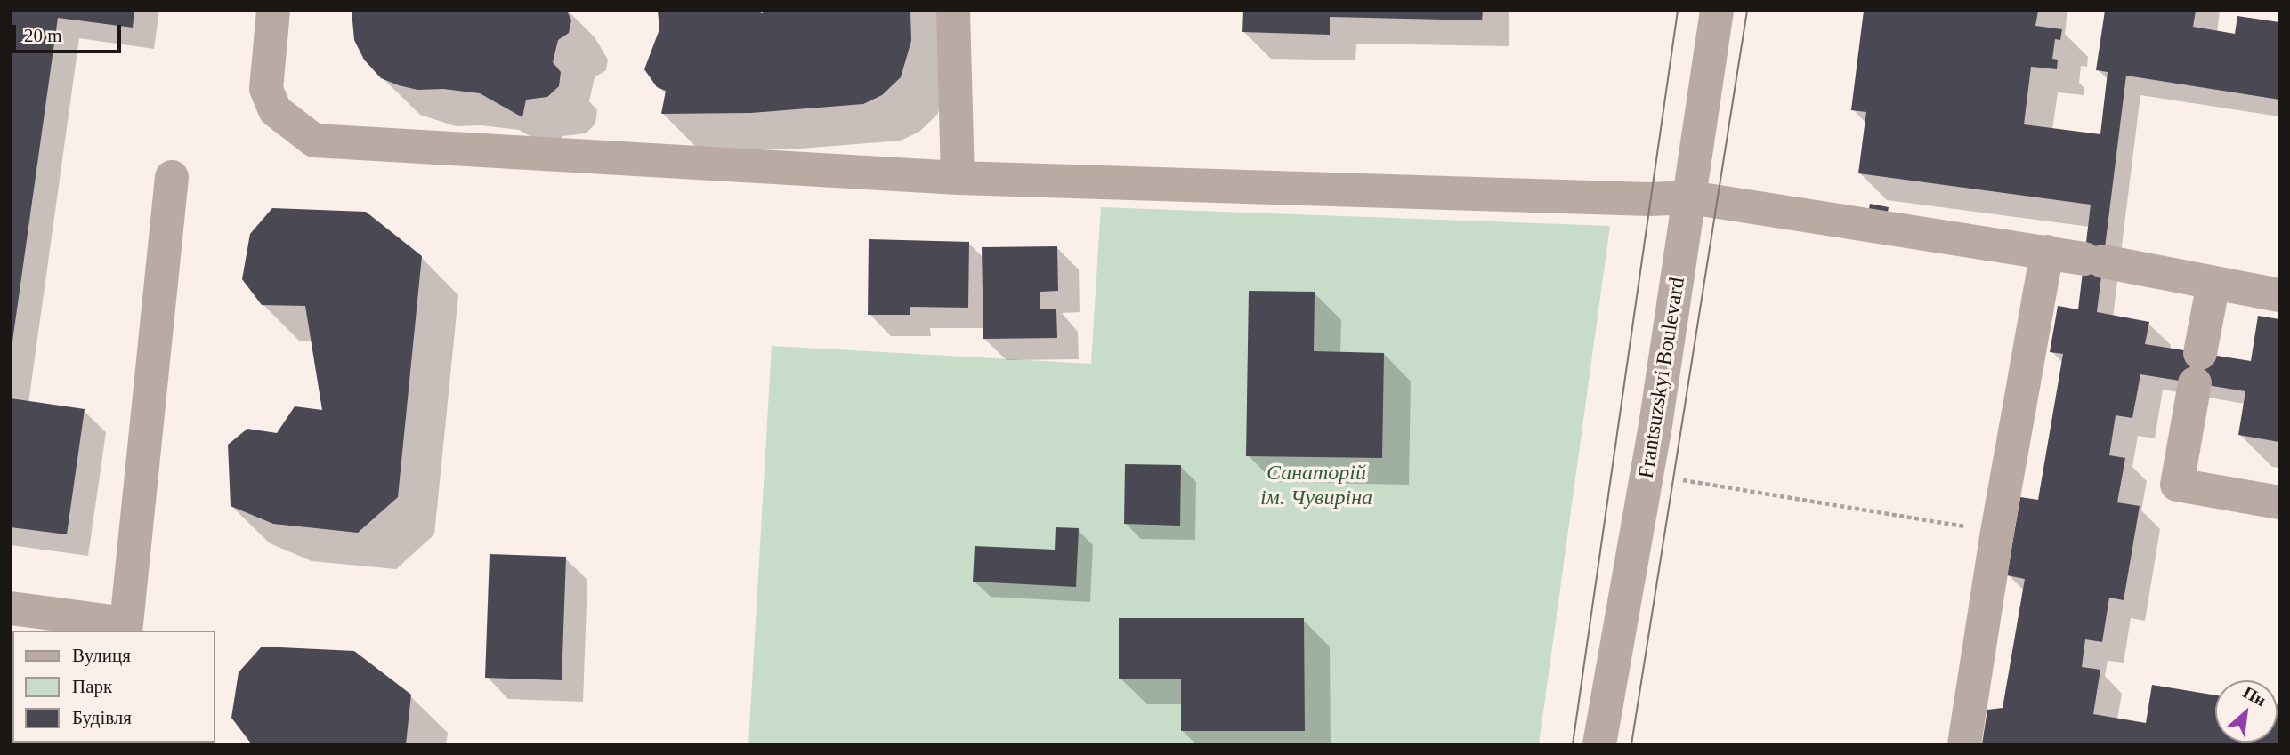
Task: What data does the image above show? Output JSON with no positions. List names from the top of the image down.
{
  "streets": {
    "street": ["Frantsuzskyi Boulevard"]
  },
  "parks": ["Санаторій ім. Чувиріна"],
  "legend": ["Вулиця", "Парк", "Будівля"],
  "scale_bar": "20 m",
  "north": "top right"
}
